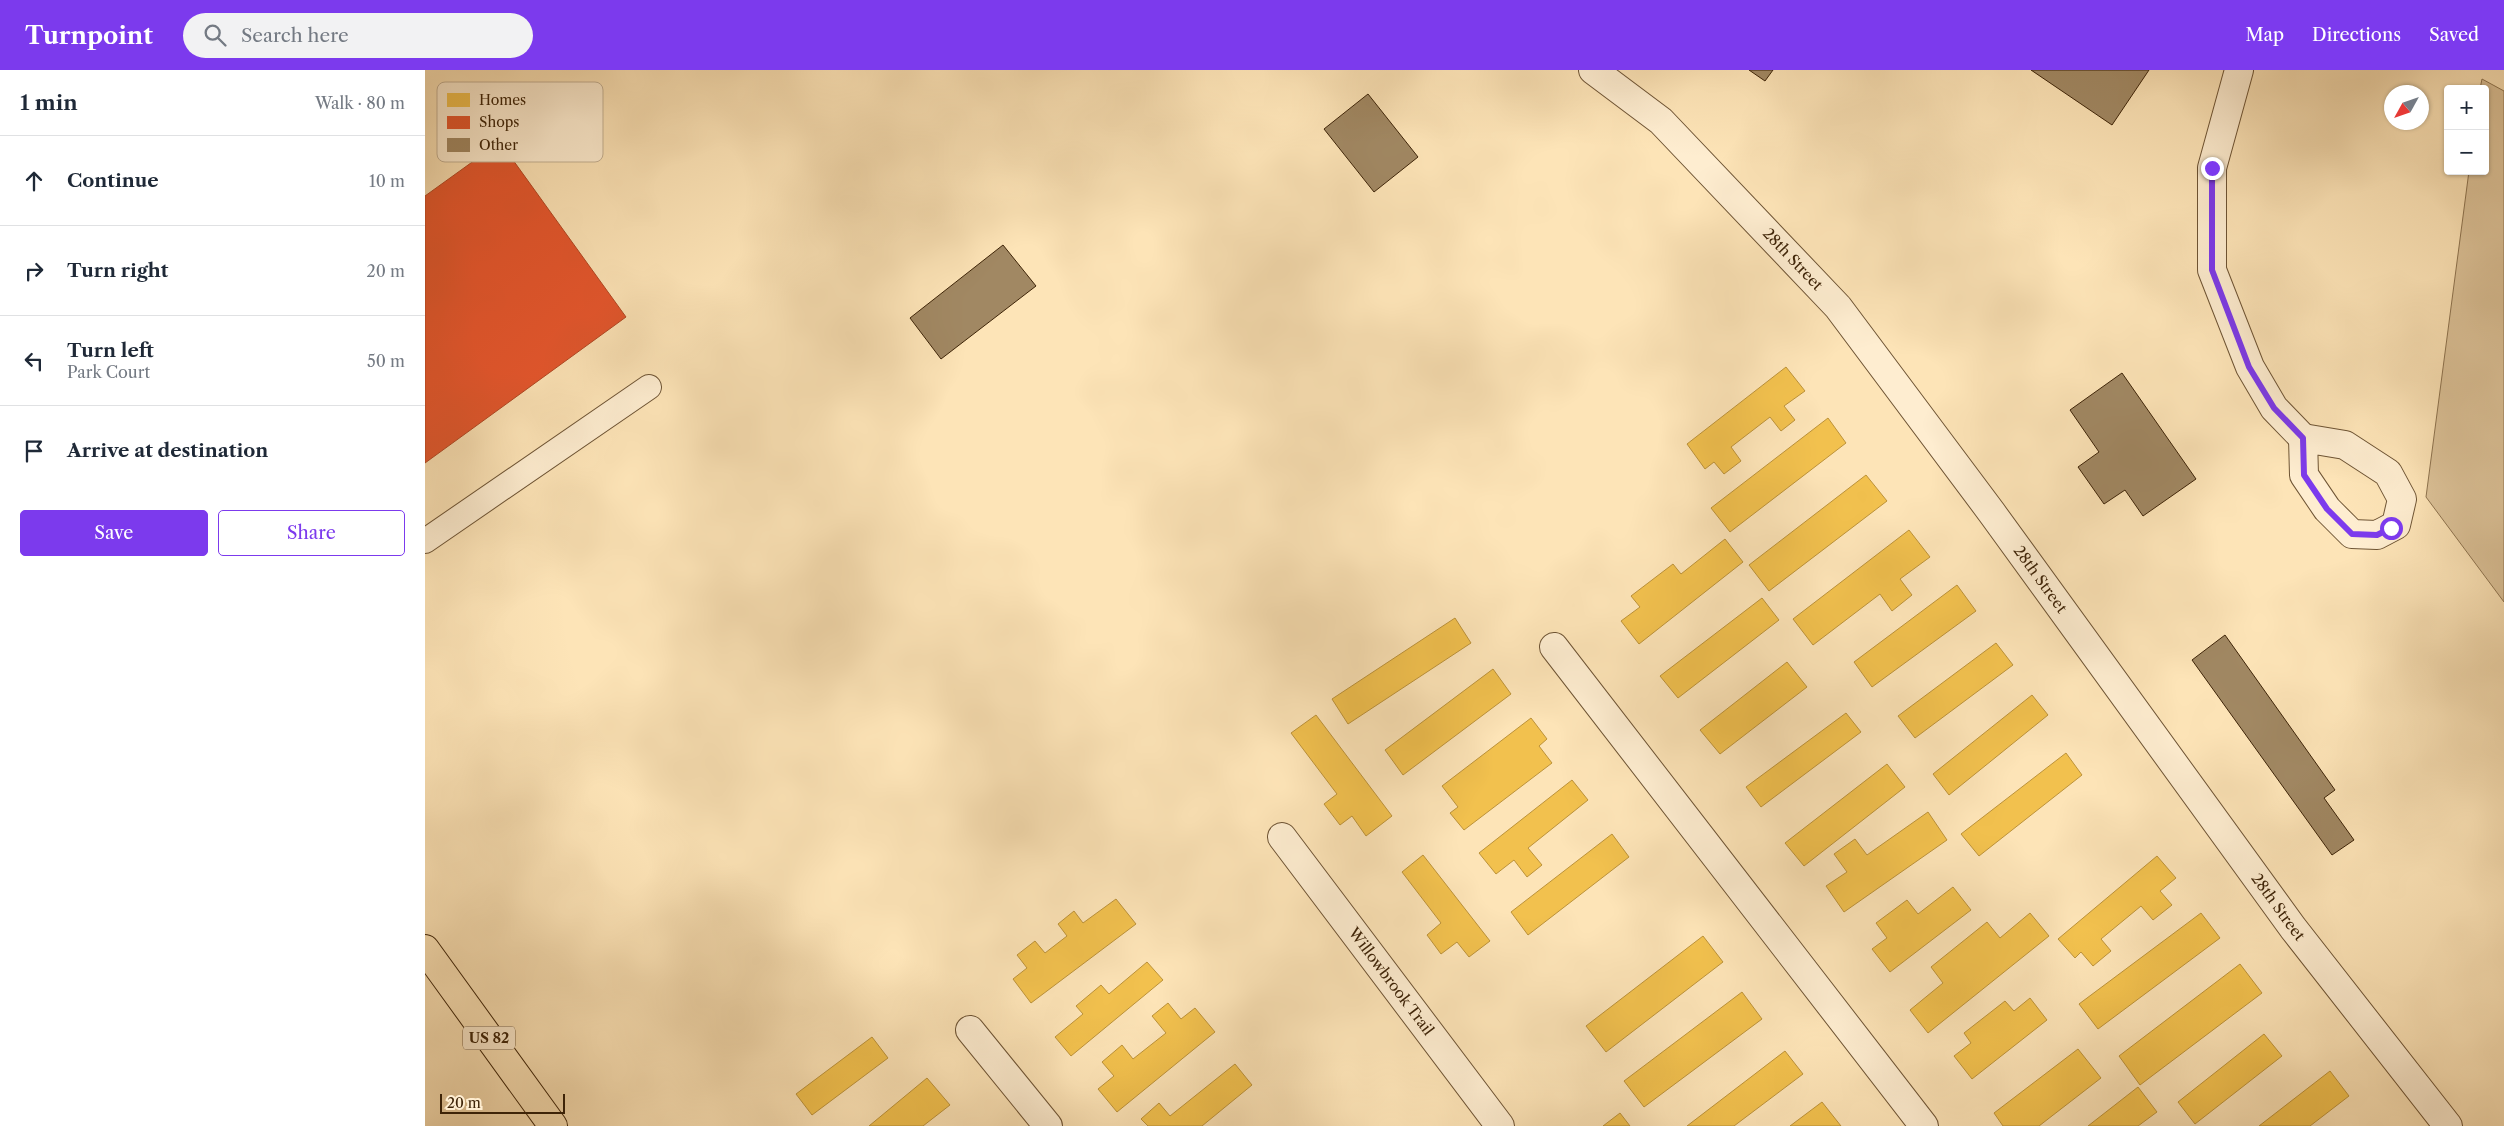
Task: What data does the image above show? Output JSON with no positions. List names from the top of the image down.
{
  "streets": {
    "highway": ["US 82"],
    "street": ["28th Street", "Willowbrook Trail"]
  },
  "legend": ["Homes", "Shops", "Other"],
  "scale_bar": "20 m",
  "north": "bottom left",
  "page": {
    "header": "Turnpoint",
    "search": "Search here",
    "nav": ["Map", "Directions", "Saved"],
    "heading": ["1 min", "Walk · 80 m"],
    "map_buttons": ["+", "−"],
    "list": [
      ["Continue", "10 m"],
      ["Turn right", "20 m"],
      ["Turn left", "Park Court", "50 m"],
      "Arrive at destination"
    ],
    "buttons": ["Save", "Share"],
    "scale": "20 m"
  }
}
